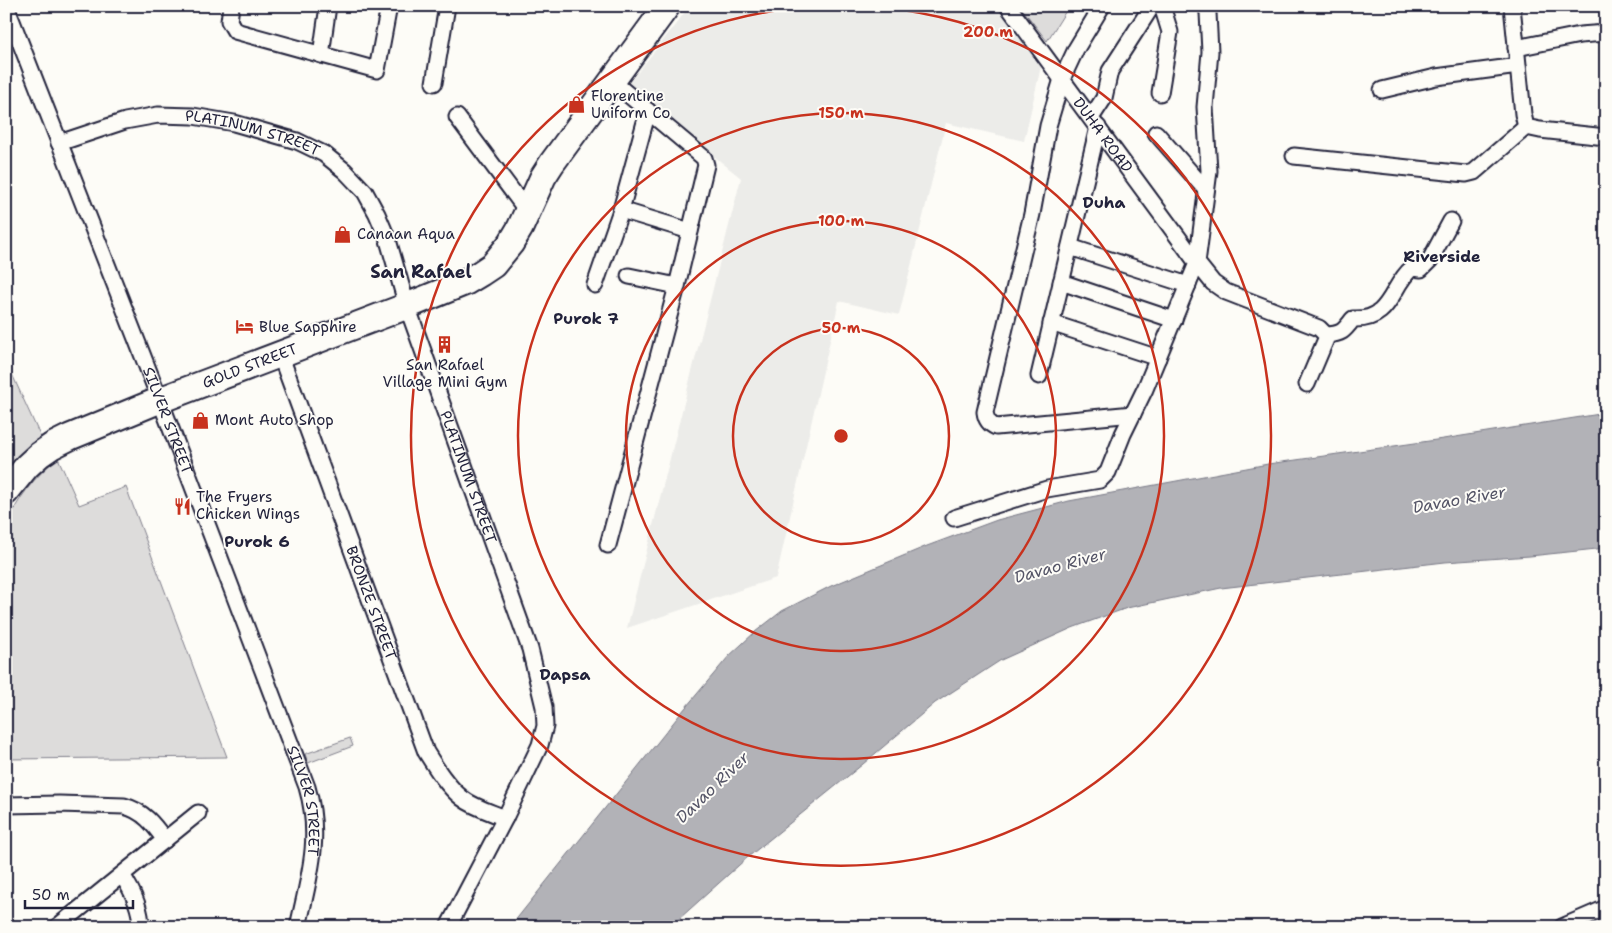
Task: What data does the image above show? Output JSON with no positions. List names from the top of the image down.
{
  "streets": {
    "main road": ["GOLD STREET"],
    "street": [
      "DUHA ROAD",
      "PLATINUM STREET",
      "SILVER STREET",
      "BRONZE STREET"
    ]
  },
  "crossings": [
    ["PLATINUM STREET", "GOLD STREET"],
    ["PLATINUM STREET", "SILVER STREET"],
    ["PLATINUM STREET", "BRONZE STREET"],
    ["GOLD STREET", "SILVER STREET"],
    ["GOLD STREET", "BRONZE STREET"]
  ],
  "districts": [
    "Duha",
    "Riverside",
    "San Rafael",
    "Purok 7",
    "Purok 6",
    "Dapsa"
  ],
  "water": ["Davao River"],
  "places": {
    "shop": ["Florentine Uniform Co", "Canaan Aqua", "Mont Auto Shop"],
    "hotel": ["Blue Sapphire"],
    "building": ["San Rafael Village Mini Gym"],
    "restaurant": ["The Fryers Chicken Wings"]
  },
  "scale_bar": "50 m",
  "rings": [
    "200 m",
    "150 m",
    "100 m",
    "50 m"
  ]
}
